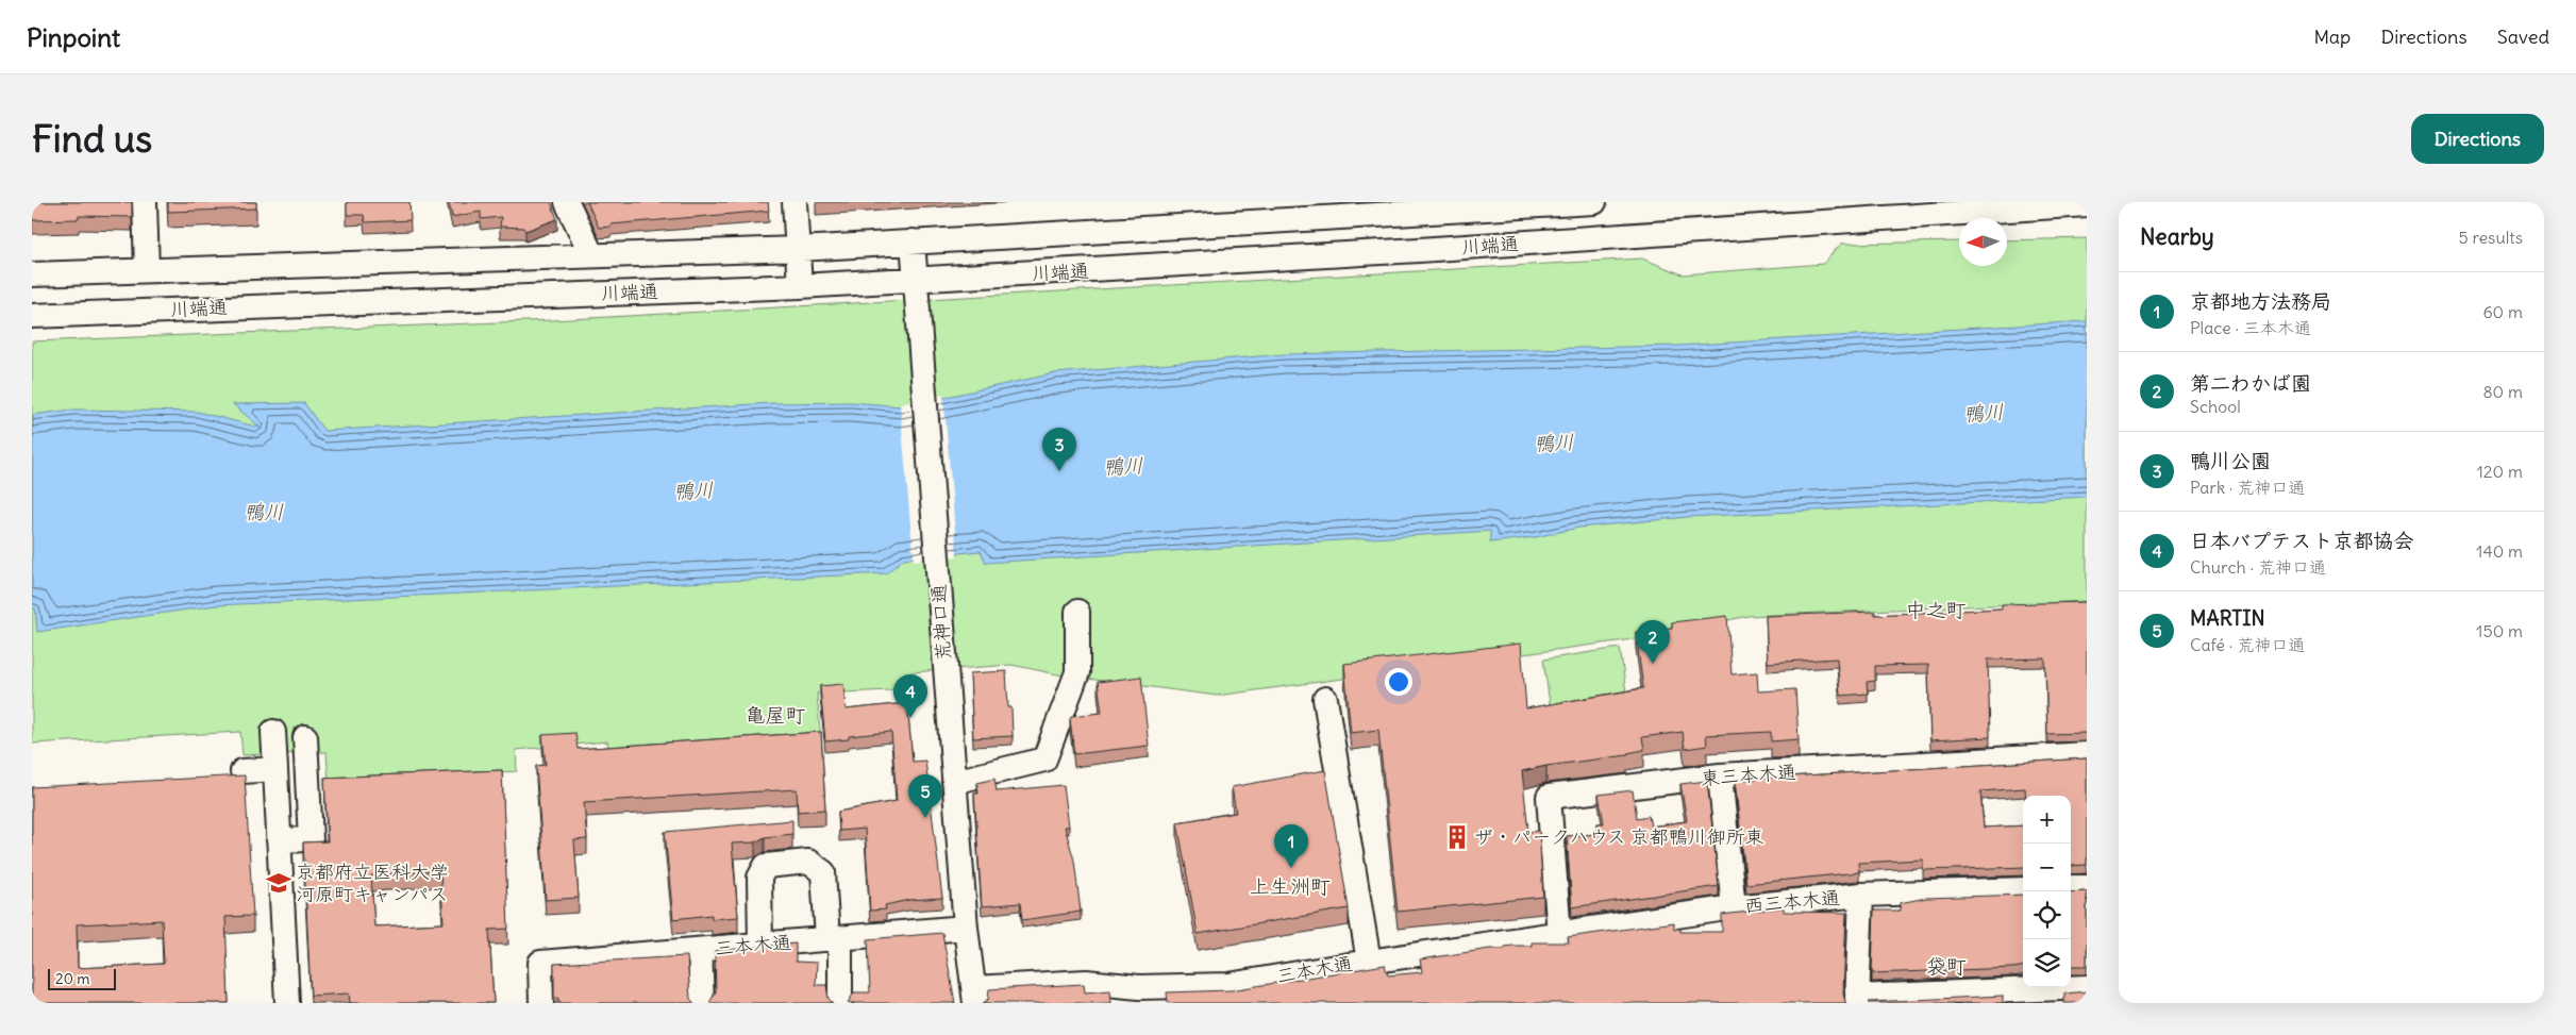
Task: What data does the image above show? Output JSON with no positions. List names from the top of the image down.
{
  "streets": {
    "street": [
      "川端通",
      "荒神口通",
      "東三本木通",
      "西三本木通",
      "三本木通"
    ]
  },
  "crossings": [
    ["川端通", "荒神口通"],
    ["荒神口通", "三本木通"],
    ["東三本木通", "西三本木通"],
    ["東三本木通", "三本木通"],
    ["西三本木通", "三本木通"]
  ],
  "districts": [
    "中之町",
    "亀屋町",
    "上生洲町",
    "袋町"
  ],
  "water": ["鴨川"],
  "places": {
    "building": ["ザ・パークハウス 京都鴨川御所東"],
    "school or university": ["京都府立医科大学 河原町キャンパス"]
  },
  "scale_bar": "20 m",
  "north": "left",
  "page": {
    "header": "Pinpoint",
    "nav": ["Map", "Directions", "Saved"],
    "buttons": "Directions",
    "title": "Find us",
    "heading": ["Nearby", "5 results"],
    "list": [
      {
        "mark": "1",
        "name": "京都地方法務局",
        "note": "Place · 三本木通",
        "value": "60 m"
      },
      {
        "mark": "2",
        "name": "第二わかば園",
        "note": "School",
        "value": "80 m"
      },
      {
        "mark": "3",
        "name": "鴨川公園",
        "note": "Park · 荒神口通",
        "value": "120 m"
      },
      {
        "mark": "4",
        "name": "日本バプテスト京都協会",
        "note": "Church · 荒神口通",
        "value": "140 m"
      },
      {
        "mark": "5",
        "name": "MARTIN",
        "note": "Café · 荒神口通",
        "value": "150 m"
      }
    ],
    "pins": [
      "3",
      "2",
      "4",
      "5",
      "1"
    ],
    "map_buttons": ["+", "−"],
    "scale": "20 m"
  }
}
